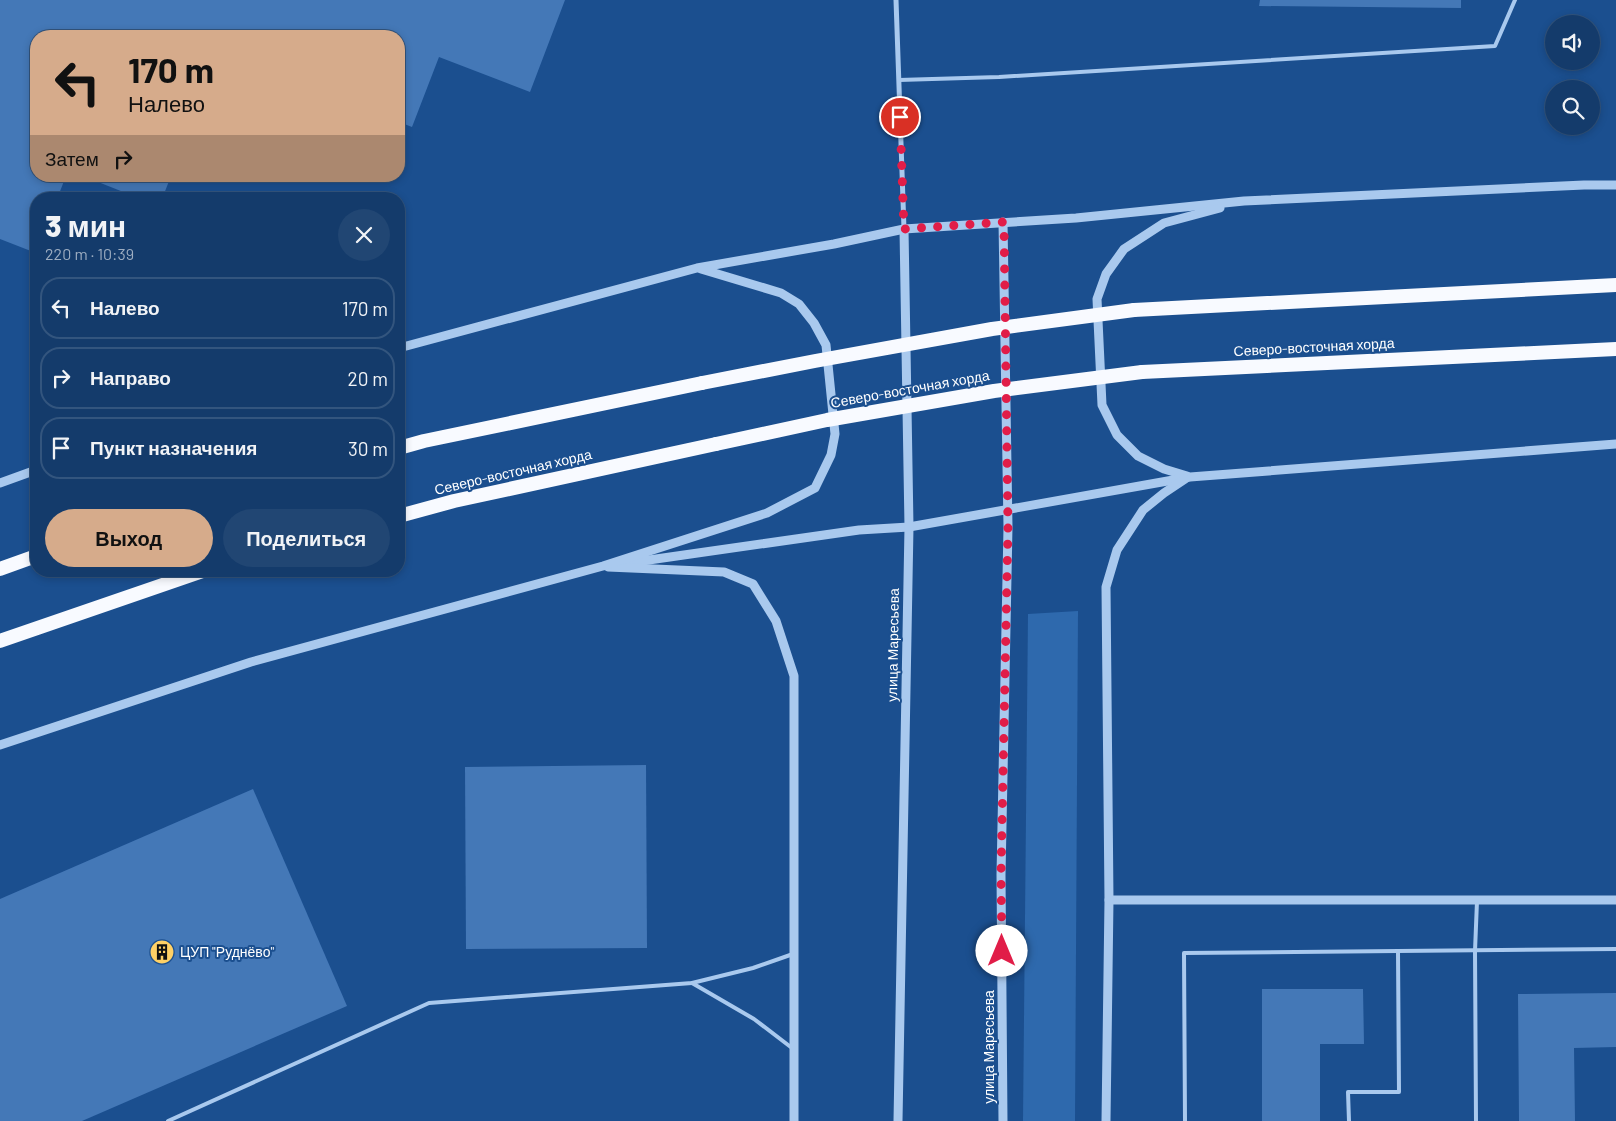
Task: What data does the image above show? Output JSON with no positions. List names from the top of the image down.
{
  "streets": {
    "highway": ["Северо-восточная хорда"],
    "street": ["улица Маресьева"]
  },
  "places": {
    "building": ["ЦУП \"Руднёво\""]
  },
  "page": {
    "turn": ["170 m", "Налево"],
    "then": "Затем",
    "heading": ["3 мин", "220 m · 10:39"],
    "list": [
      {
        "name": "Налево",
        "value": "170 m"
      },
      {
        "name": "Направо",
        "value": "20 m"
      },
      {
        "name": "Пункт назначения",
        "value": "30 m"
      }
    ],
    "buttons": ["Выход", "Поделиться"]
  }
}
